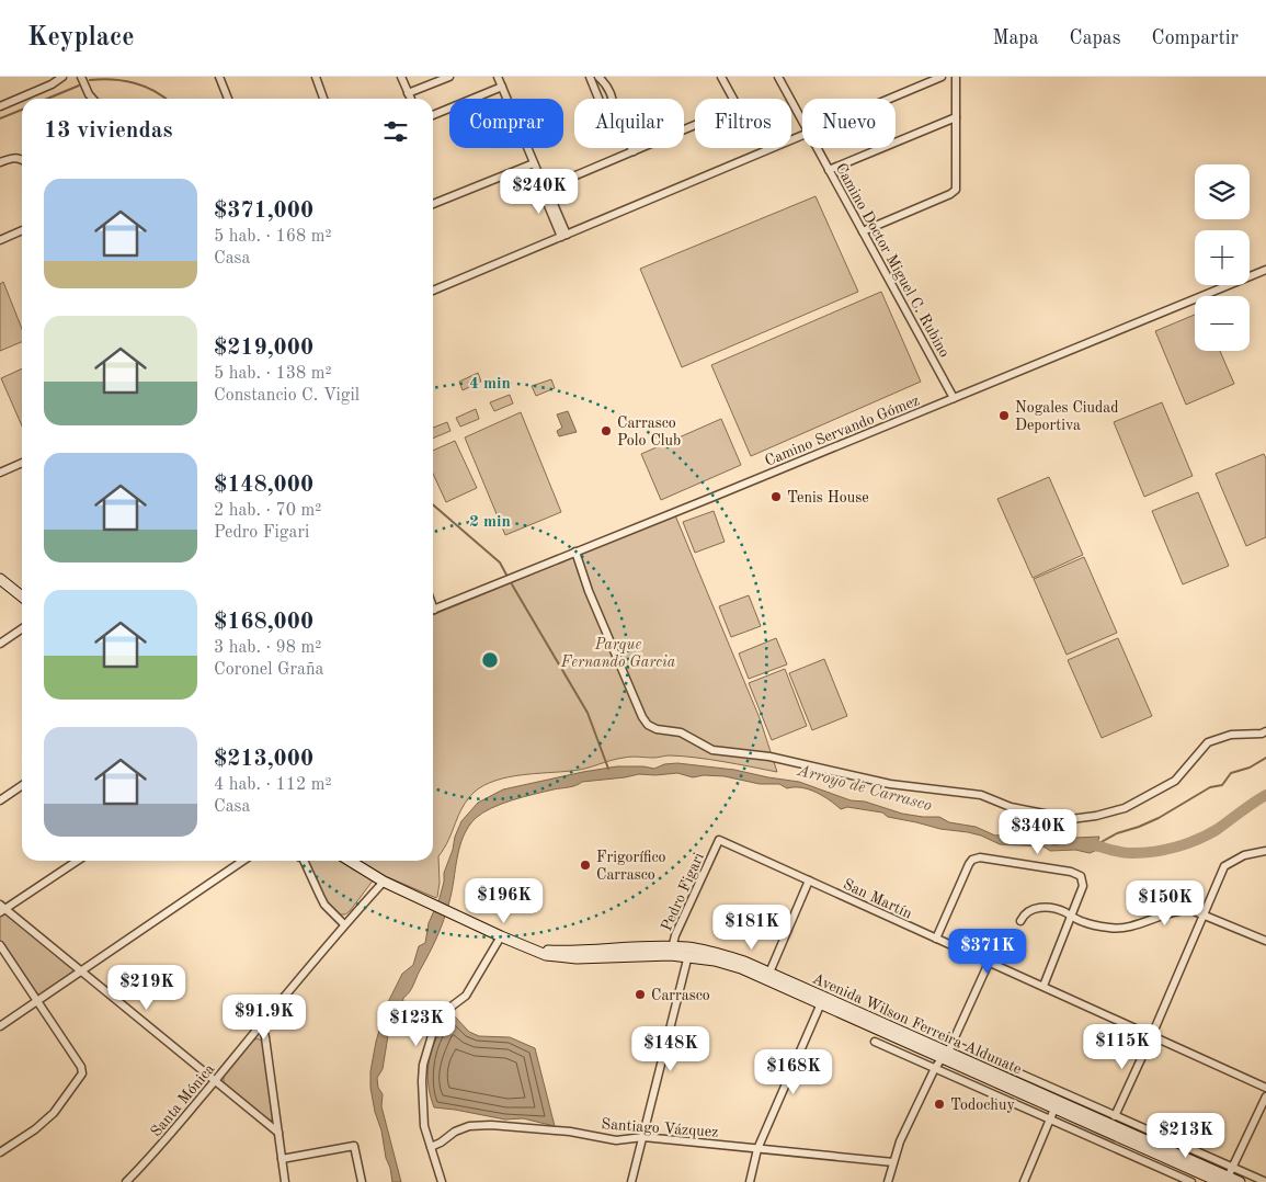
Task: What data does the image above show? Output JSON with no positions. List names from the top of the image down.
{
  "streets": {
    "main road": ["Avenida Wilson Ferreira Aldunate"],
    "street": [
      "Camino Doctor Miguel C. Rubino",
      "Camino Servando Gómez",
      "Pedro Figari",
      "San Martín",
      "Santa Mónica",
      "Santiago Vázquez"
    ]
  },
  "crossings": [
    ["Camino Doctor Miguel C. Rubino", "Camino Servando Gómez"],
    ["Pedro Figari", "San Martín"],
    ["Pedro Figari", "Avenida Wilson Ferreira Aldunate"],
    ["Avenida Wilson Ferreira Aldunate", "Santa Mónica"]
  ],
  "water": ["Arroyo de Carrasco"],
  "parks": ["Parque Fernando Garcia"],
  "places": [
    "Nogales Ciudad Deportiva",
    "Carrasco Polo Club",
    "Tenis House",
    "Frigorífico Carrasco",
    "Carrasco",
    "Todochuy"
  ],
  "page": {
    "header": "Keyplace",
    "nav": ["Mapa", "Capas", "Compartir"],
    "chip": [
      "Comprar",
      "Alquilar",
      "Filtros",
      "Nuevo"
    ],
    "heading": "13 viviendas",
    "map_buttons": ["+", "−"],
    "list": [
      {
        "name": "$371,000",
        "note": "5 hab. · 168 m² · Casa"
      },
      {
        "name": "$219,000",
        "note": "5 hab. · 138 m² · Constancio C. Vigil"
      },
      {
        "name": "$148,000",
        "note": "2 hab. · 70 m² · Pedro Figari"
      },
      {
        "name": "$168,000",
        "note": "3 hab. · 98 m² · Coronel Graña"
      },
      {
        "name": "$213,000",
        "note": "4 hab. · 112 m² · Casa"
      }
    ],
    "price": [
      "$240K",
      "$340K",
      "$196K",
      "$150K",
      "$181K",
      "$371K",
      "$219K",
      "$91.9K",
      "$123K",
      "$115K",
      "$148K",
      "$168K",
      "$213K"
    ]
  },
  "rings": ["4 min", "2 min"]
}
